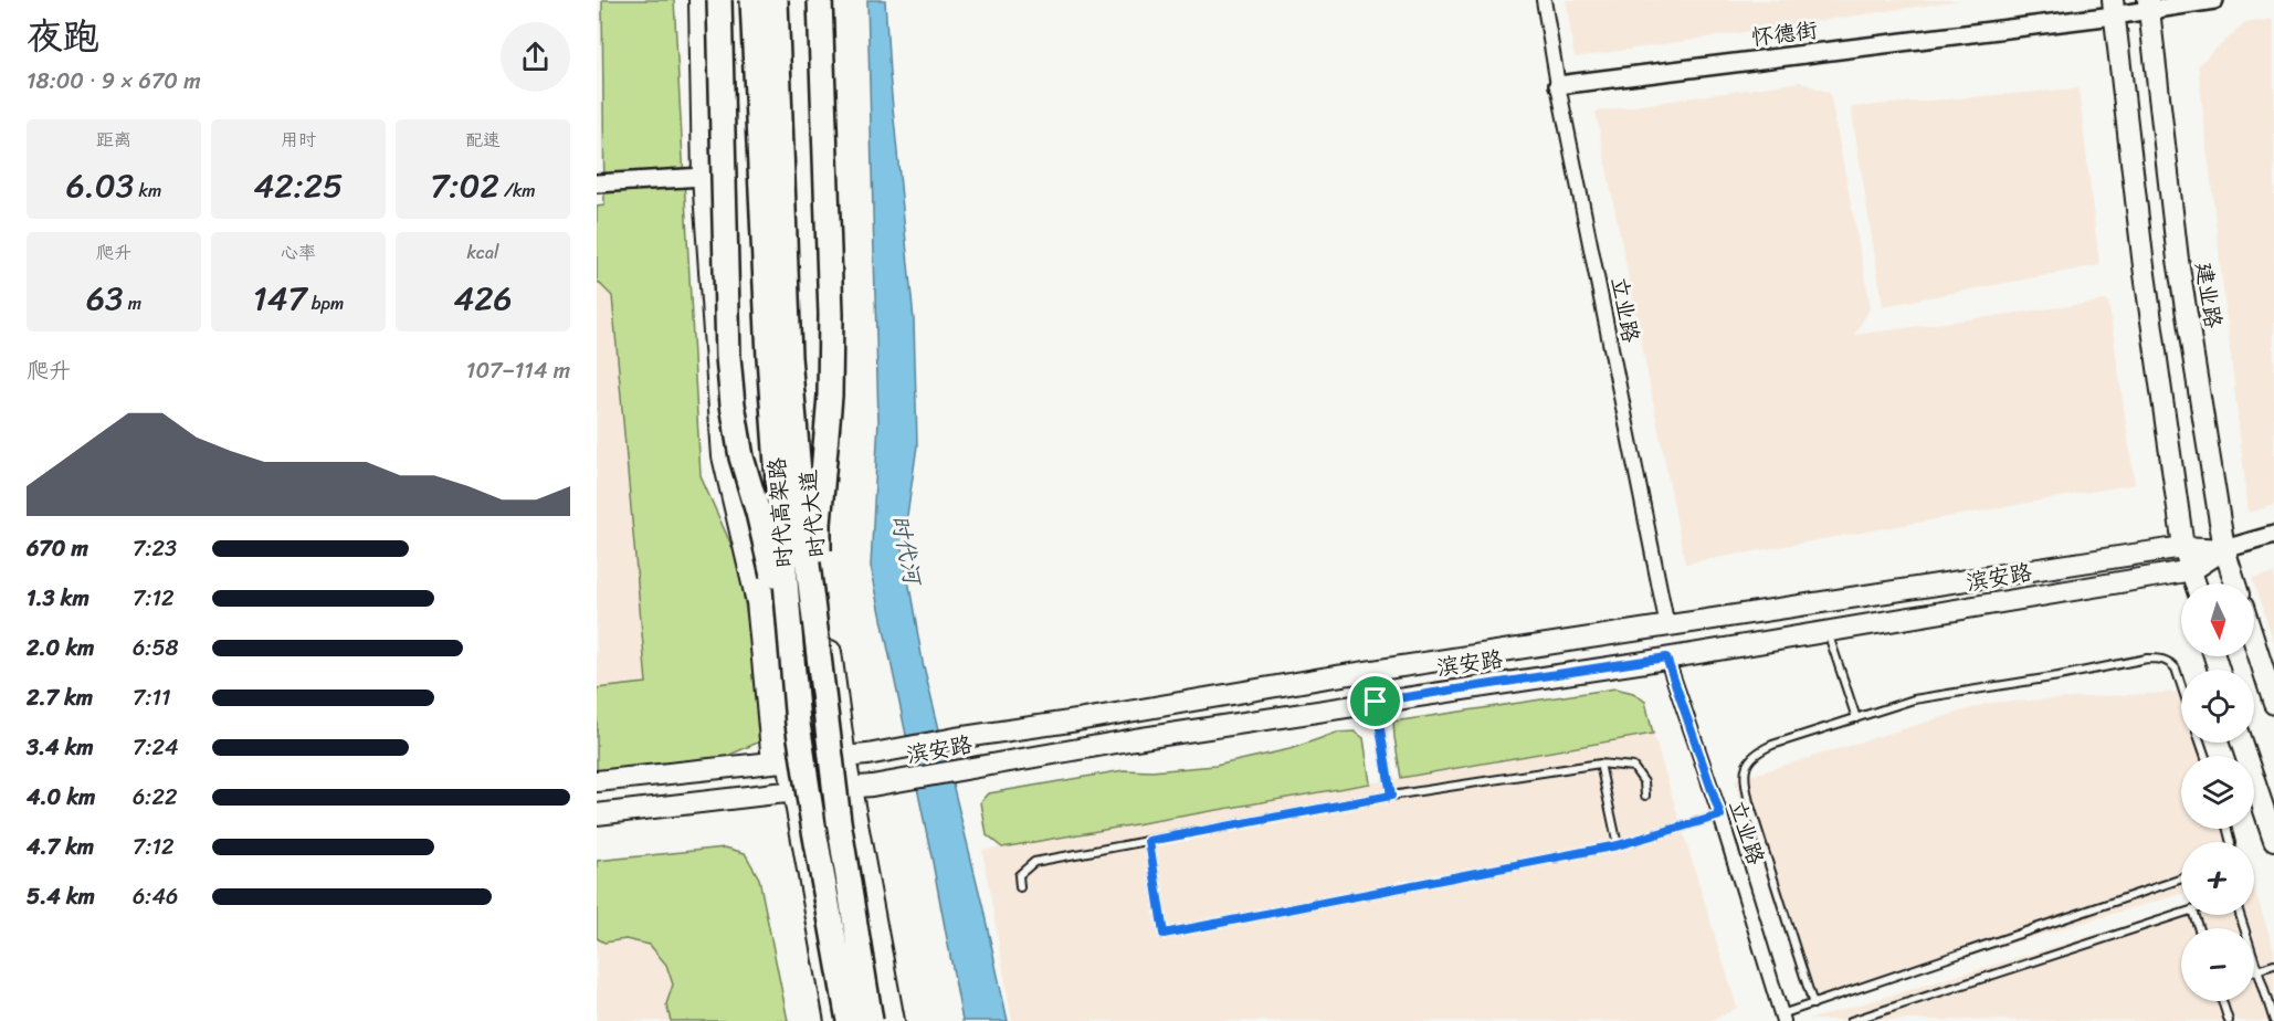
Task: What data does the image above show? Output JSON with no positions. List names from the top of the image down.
{
  "streets": {
    "highway": ["时代高架路"],
    "main road": ["建业路", "时代大道", "滨安路"],
    "street": ["怀德街", "立业路"]
  },
  "crossings": [
    ["怀德街", "建业路"],
    ["怀德街", "立业路"],
    ["建业路", "滨安路"],
    ["立业路", "滨安路"],
    ["时代大道", "滨安路"]
  ],
  "water": ["时代河"],
  "north": "bottom",
  "page": {
    "heading": ["夜跑", "18:00 · 9 × 670 m"],
    "stats": [
      ["距离", "6.03 km"],
      ["用时", "42:25"],
      ["配速", "7:02 /km"],
      ["爬升", "63 m"],
      ["心率", "147 bpm"],
      ["kcal", "426"]
    ],
    "chart": ["爬升", "107–114 m"],
    "list": [
      {
        "name": "670 m",
        "note": "7:23"
      },
      {
        "name": "1.3 km",
        "note": "7:12"
      },
      {
        "name": "2.0 km",
        "note": "6:58"
      },
      {
        "name": "2.7 km",
        "note": "7:11"
      },
      {
        "name": "3.4 km",
        "note": "7:24"
      },
      {
        "name": "4.0 km",
        "note": "6:22"
      },
      {
        "name": "4.7 km",
        "note": "7:12"
      },
      {
        "name": "5.4 km",
        "note": "6:46"
      }
    ],
    "map_buttons": ["+", "−"]
  }
}
